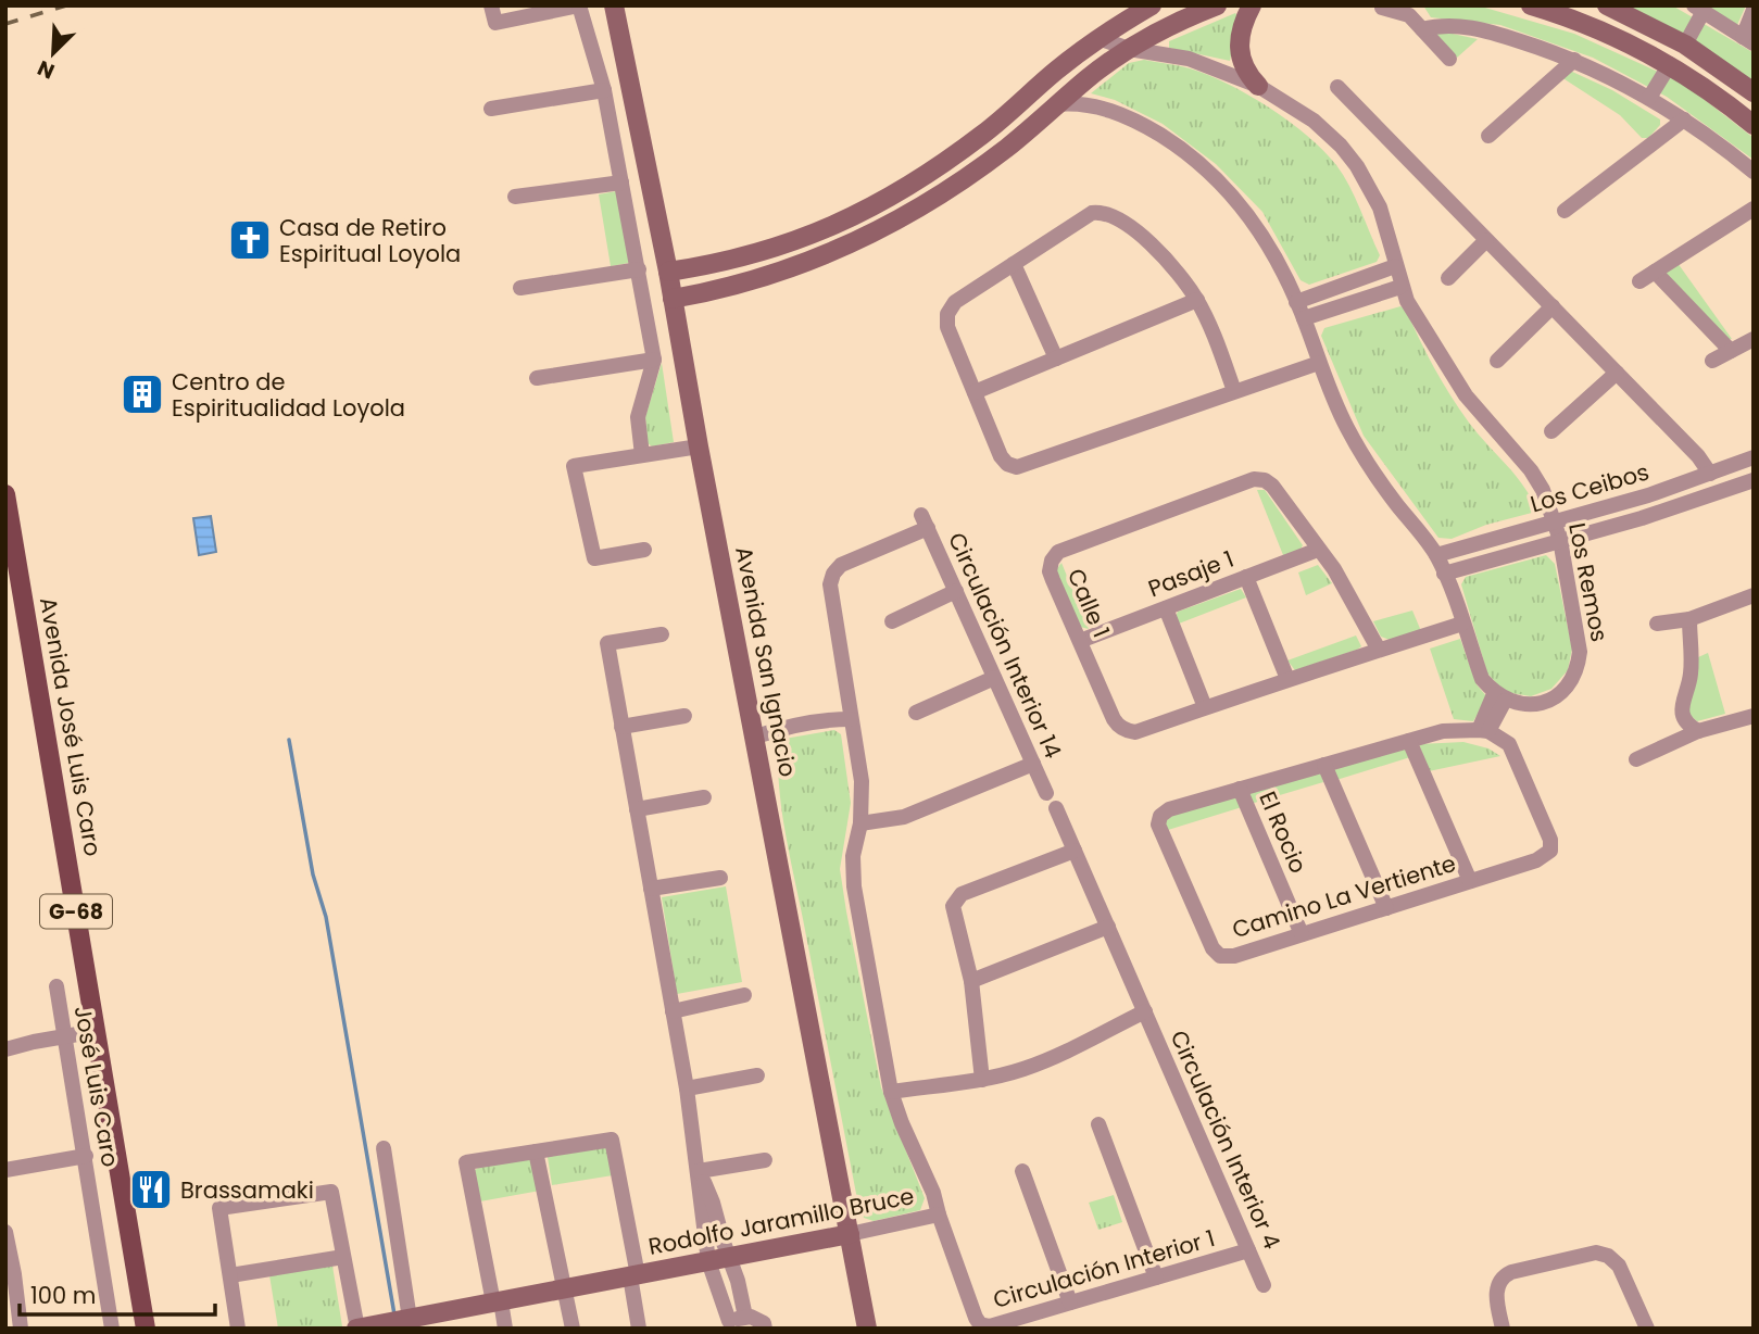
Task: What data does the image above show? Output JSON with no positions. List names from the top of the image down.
{
  "streets": {
    "main road": ["Avenida José Luis Caro", "G-68"],
    "street": [
      "Los Ceibos",
      "Pasaje 1",
      "Los Remos",
      "Calle 1",
      "Circulación Interior 14",
      "Avenida San Ignacio",
      "El Rocio",
      "Camino La Vertiente",
      "José Luis Caro",
      "Circulación Interior 4",
      "Rodolfo Jaramillo Bruce",
      "Circulación Interior 1"
    ]
  },
  "crossings": [
    ["Los Ceibos", "Los Remos"],
    ["Pasaje 1", "Calle 1"],
    ["Circulación Interior 14", "Rodolfo Jaramillo Bruce"],
    ["Avenida San Ignacio", "Rodolfo Jaramillo Bruce"],
    ["El Rocio", "Camino La Vertiente"],
    ["Circulación Interior 4", "Circulación Interior 1"],
    ["Rodolfo Jaramillo Bruce", "Circulación Interior 1"]
  ],
  "places": {
    "church": ["Casa de Retiro Espiritual Loyola"],
    "building": ["Centro de Espiritualidad Loyola"],
    "restaurant": ["Brassamaki"]
  },
  "scale_bar": "100 m",
  "north": "bottom left"
}
